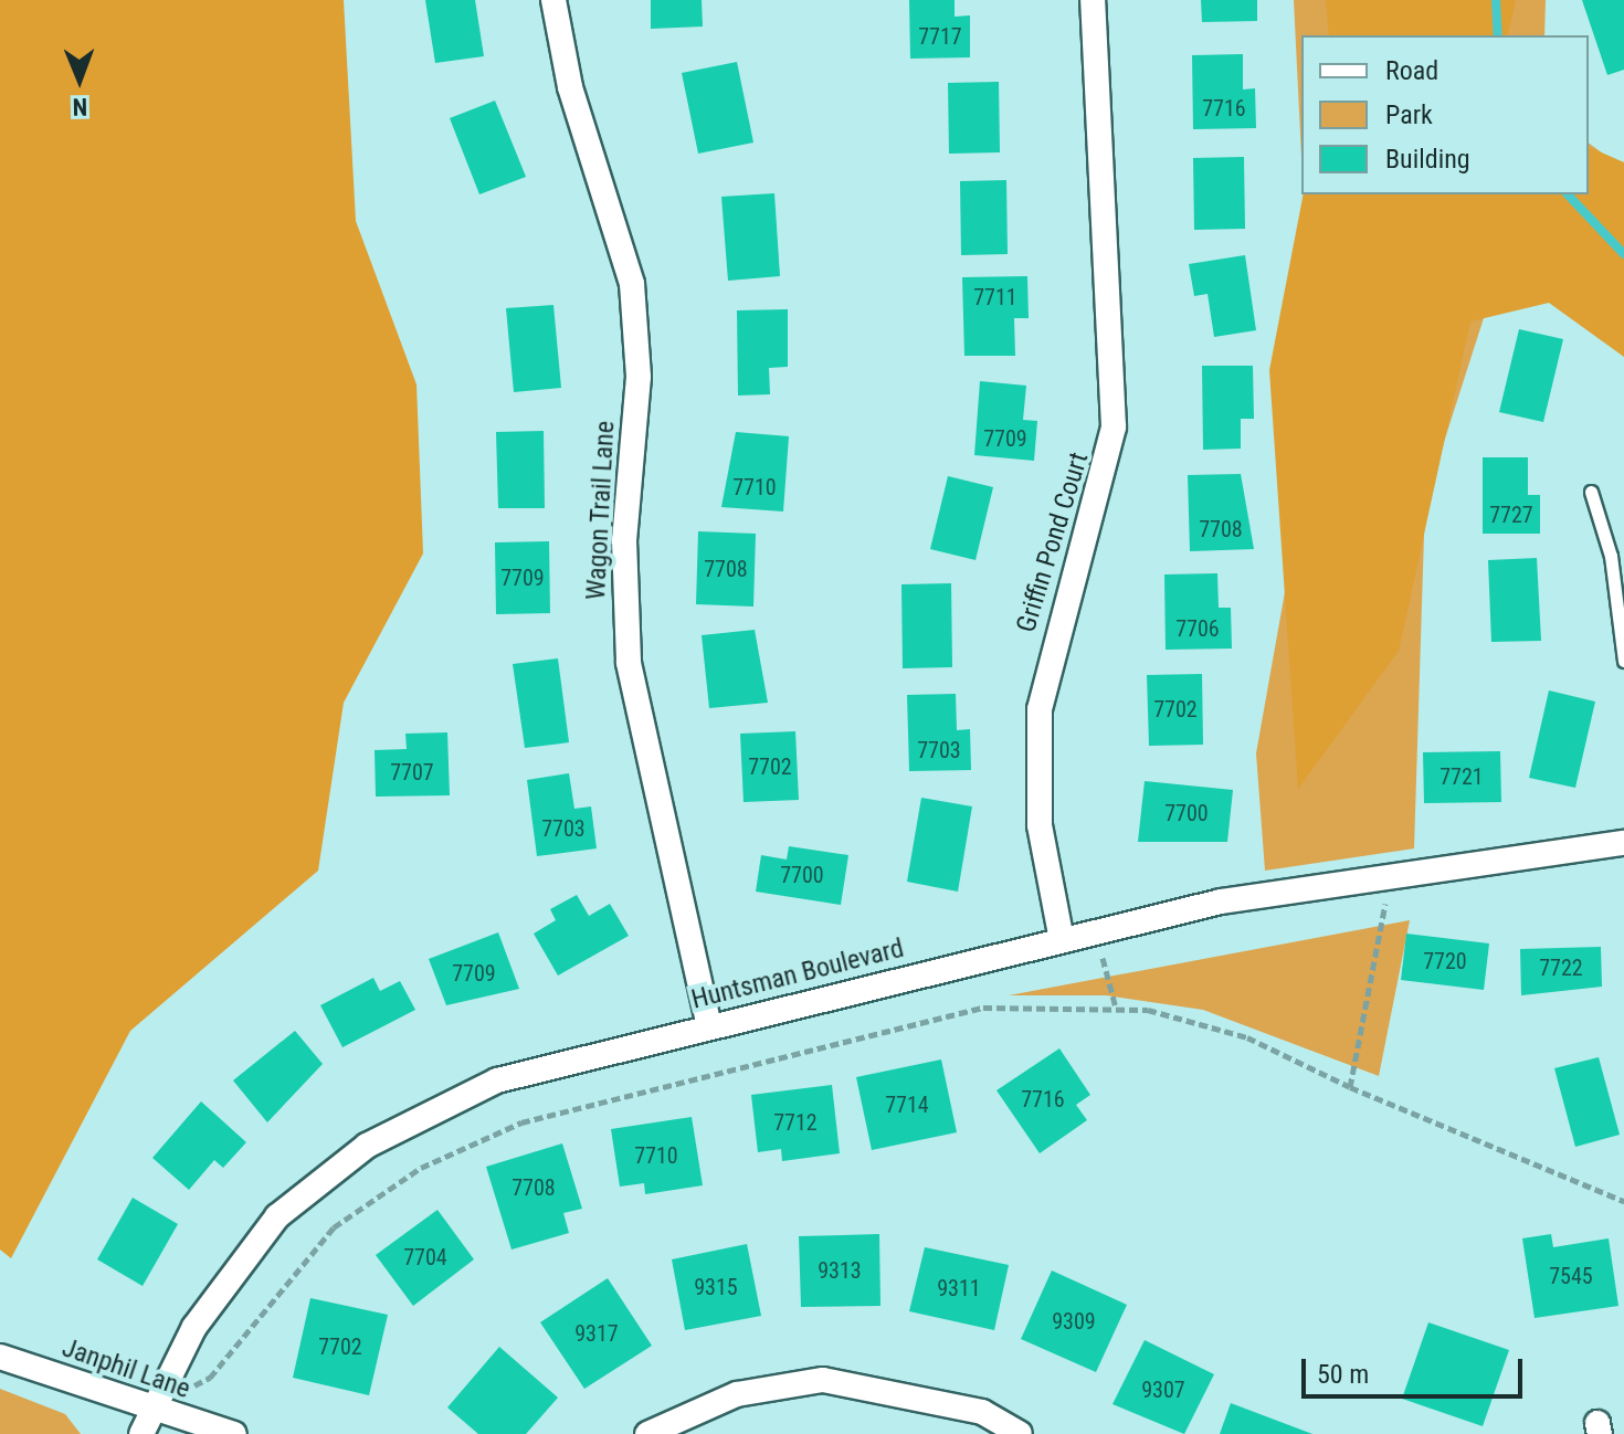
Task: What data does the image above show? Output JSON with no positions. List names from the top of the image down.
{
  "streets": {
    "street": [
      "Wagon Trail Lane",
      "Griffin Pond Court",
      "Huntsman Boulevard",
      "Janphil Lane"
    ]
  },
  "crossings": [
    ["Wagon Trail Lane", "Huntsman Boulevard"],
    ["Griffin Pond Court", "Huntsman Boulevard"],
    ["Huntsman Boulevard", "Janphil Lane"]
  ],
  "house_numbers": [
    "7717",
    "7716",
    "7711",
    "7709",
    "7710",
    "7727",
    "7708",
    "7708",
    "7709",
    "7706",
    "7702",
    "7703",
    "7702",
    "7707",
    "7721",
    "7700",
    "7703",
    "7700",
    "7720",
    "7722",
    "7709",
    "7716",
    "7714",
    "7712",
    "7710",
    "7708",
    "7704",
    "9313",
    "7545",
    "9315",
    "9311",
    "9309",
    "9317",
    "7702",
    "9307"
  ],
  "legend": ["Road", "Park", "Building"],
  "scale_bar": "50 m",
  "north": "bottom"
}
